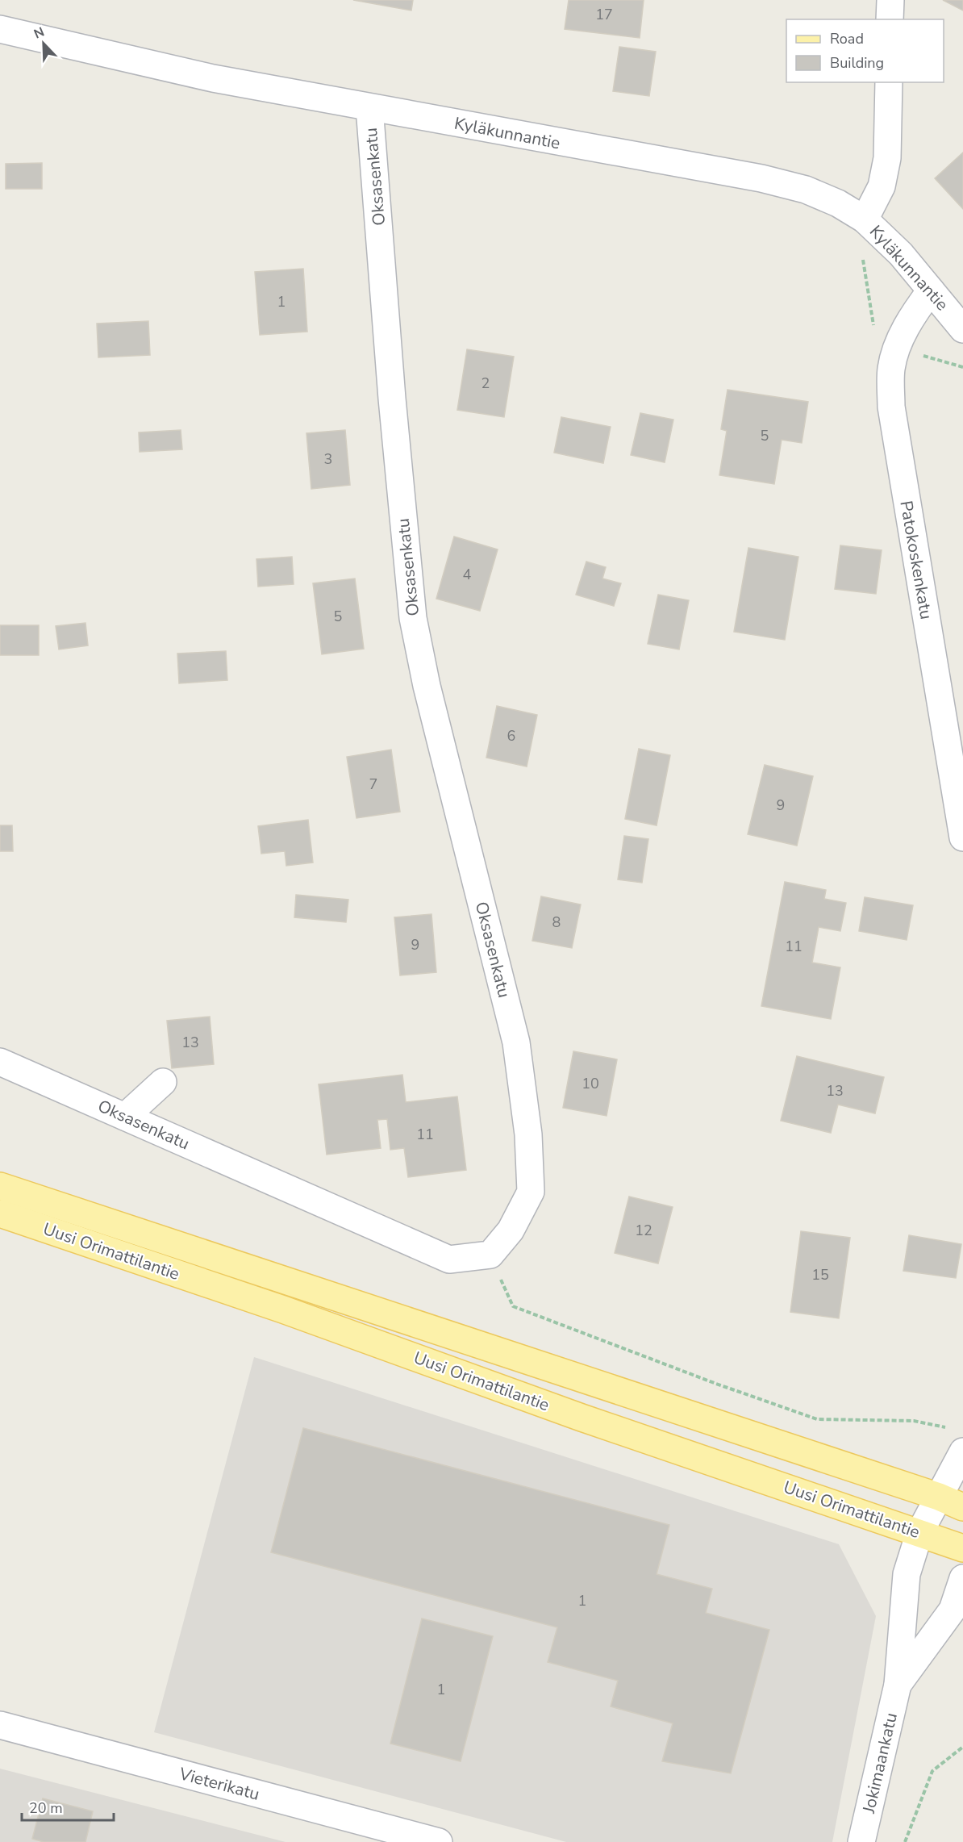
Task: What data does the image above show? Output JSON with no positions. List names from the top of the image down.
{
  "streets": {
    "main road": ["Uusi Orimattilantie"],
    "street": [
      "Kyläkunnantie",
      "Oksasenkatu",
      "Patokoskenkatu",
      "Jokimaankatu",
      "Vieterikatu"
    ]
  },
  "crossings": [
    ["Kyläkunnantie", "Oksasenkatu"],
    ["Kyläkunnantie", "Patokoskenkatu"],
    ["Uusi Orimattilantie", "Jokimaankatu"]
  ],
  "house_numbers": [
    "17",
    "1",
    "2",
    "5",
    "3",
    "4",
    "5",
    "6",
    "7",
    "9",
    "8",
    "9",
    "11",
    "13",
    "10",
    "13",
    "11",
    "12",
    "15",
    "1",
    "1"
  ],
  "legend": ["Road", "Building"],
  "scale_bar": "20 m",
  "north": "top left"
}
